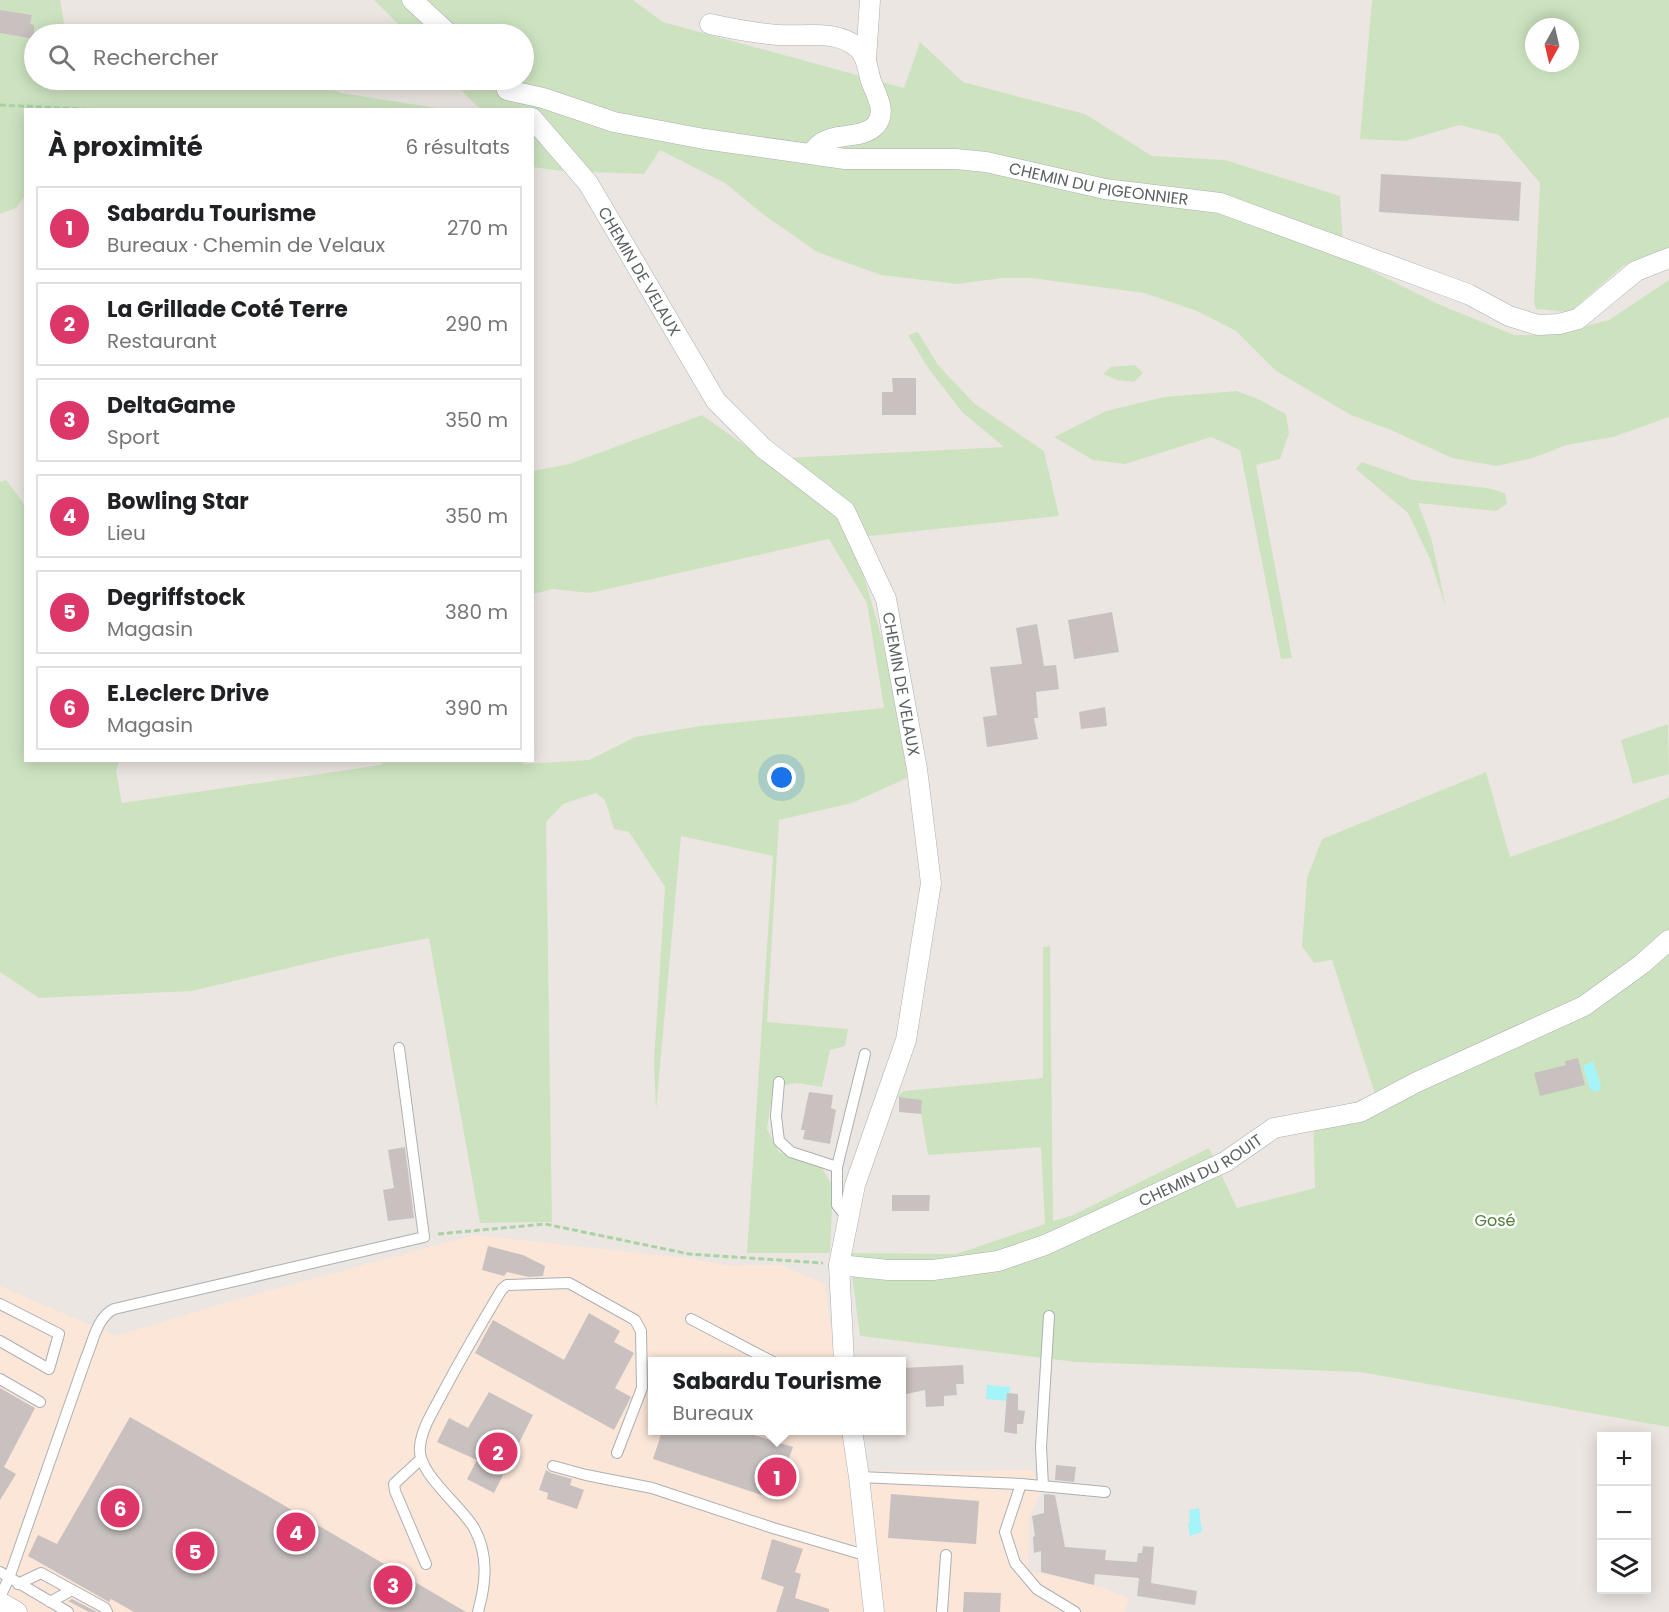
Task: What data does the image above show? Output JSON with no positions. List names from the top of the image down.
{
  "streets": {
    "street": ["CHEMIN DU PIGEONNIER", "CHEMIN DE VELAUX", "CHEMIN DU ROUIT"]
  },
  "crossings": [
    ["CHEMIN DE VELAUX", "CHEMIN DU ROUIT"]
  ],
  "parks": ["Gosé"],
  "north": "bottom",
  "page": {
    "search": "Rechercher",
    "heading": ["À proximité", "6 résultats"],
    "list": [
      {
        "mark": "1",
        "name": "Sabardu Tourisme",
        "note": "Bureaux · Chemin de Velaux",
        "value": "270 m"
      },
      {
        "mark": "2",
        "name": "La Grillade Coté Terre",
        "note": "Restaurant",
        "value": "290 m"
      },
      {
        "mark": "3",
        "name": "DeltaGame",
        "note": "Sport",
        "value": "350 m"
      },
      {
        "mark": "4",
        "name": "Bowling Star",
        "note": "Lieu",
        "value": "350 m"
      },
      {
        "mark": "5",
        "name": "Degriffstock",
        "note": "Magasin",
        "value": "380 m"
      },
      {
        "mark": "6",
        "name": "E.Leclerc Drive",
        "note": "Magasin",
        "value": "390 m"
      }
    ],
    "popup": ["Sabardu Tourisme", "Bureaux"],
    "pins": [
      "2",
      "1",
      "6",
      "4",
      "5",
      "3"
    ],
    "map_buttons": ["+", "−"]
  }
}
